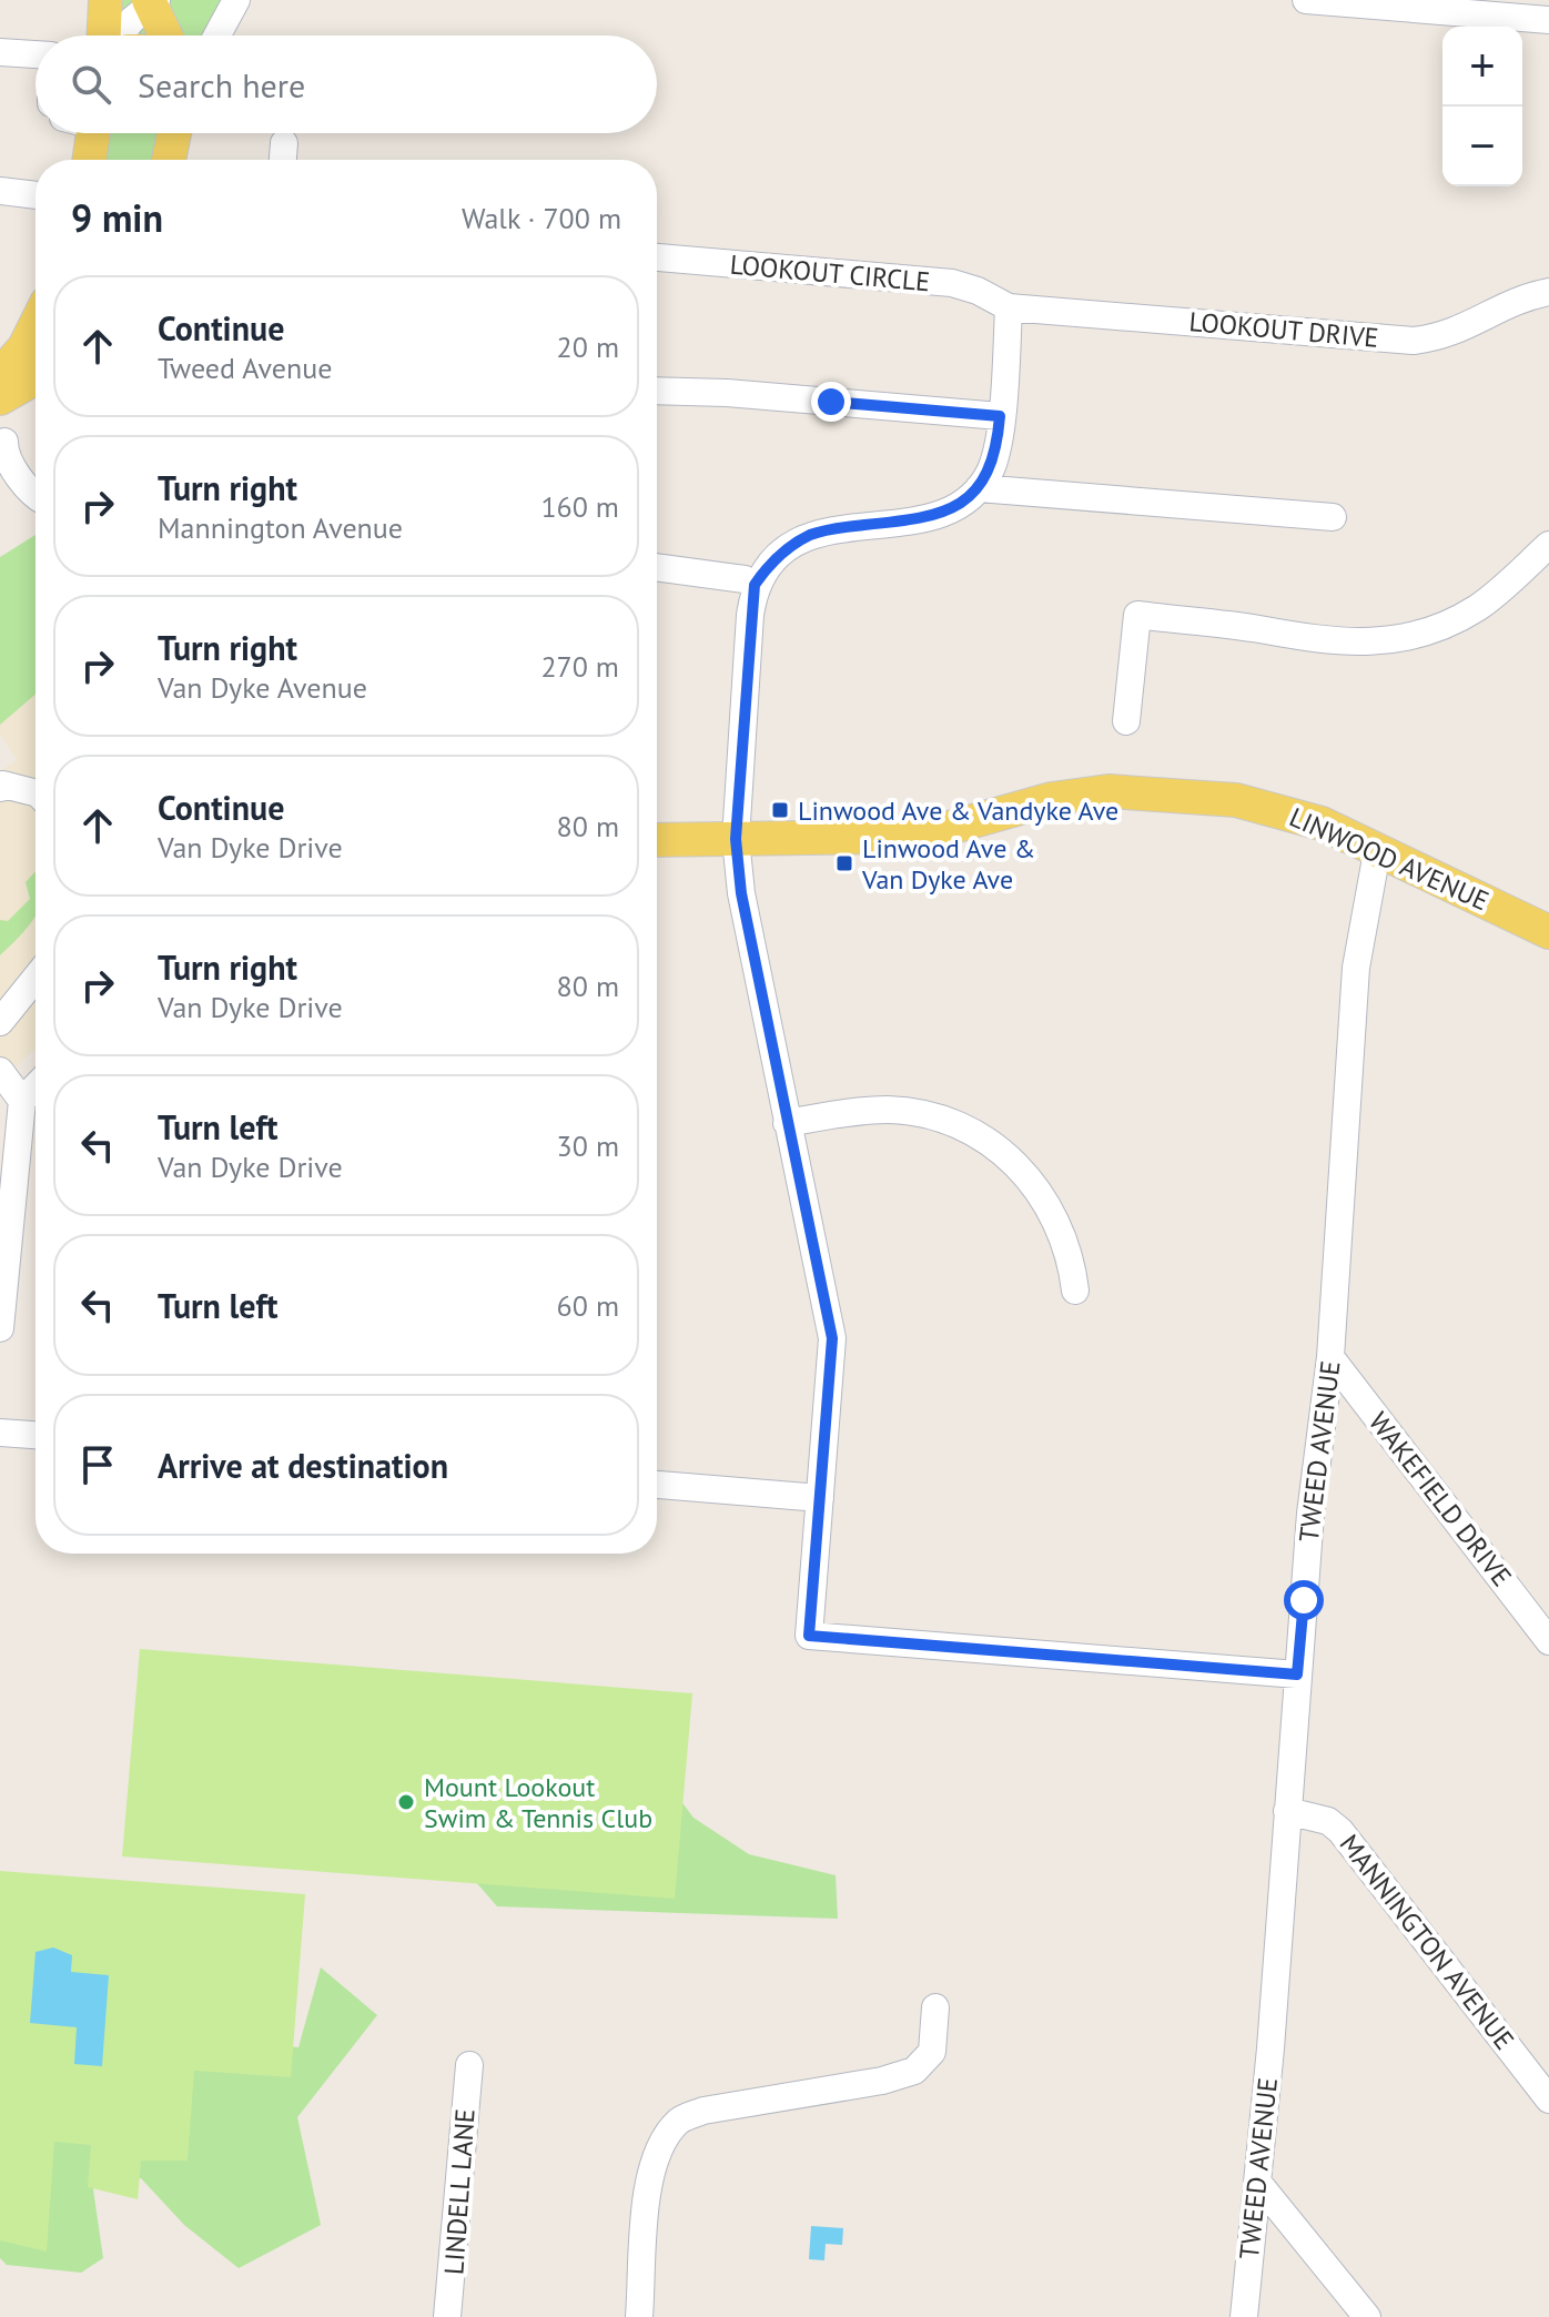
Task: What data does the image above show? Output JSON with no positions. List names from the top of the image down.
{
  "streets": {
    "main road": ["LINWOOD AVENUE"],
    "street": [
      "LOOKOUT CIRCLE",
      "LOOKOUT DRIVE",
      "TWEED AVENUE",
      "WAKEFIELD DRIVE",
      "MANNINGTON AVENUE",
      "LINDELL LANE"
    ]
  },
  "crossings": [
    ["LOOKOUT CIRCLE", "LOOKOUT DRIVE"],
    ["LINWOOD AVENUE", "TWEED AVENUE"],
    ["TWEED AVENUE", "WAKEFIELD DRIVE"],
    ["TWEED AVENUE", "MANNINGTON AVENUE"]
  ],
  "places": {
    "transit": ["Linwood Ave & Vandyke Ave", "Linwood Ave & Van Dyke Ave"],
    "other": ["Mount Lookout Swim & Tennis Club"]
  },
  "page": {
    "map_buttons": ["+", "−"],
    "search": "Search here",
    "heading": ["9 min", "Walk · 700 m"],
    "list": [
      ["Continue", "Tweed Avenue", "20 m"],
      ["Turn right", "Mannington Avenue", "160 m"],
      ["Turn right", "Van Dyke Avenue", "270 m"],
      ["Continue", "Van Dyke Drive", "80 m"],
      ["Turn right", "Van Dyke Drive", "80 m"],
      ["Turn left", "Van Dyke Drive", "30 m"],
      ["Turn left", "60 m"],
      "Arrive at destination"
    ]
  }
}
